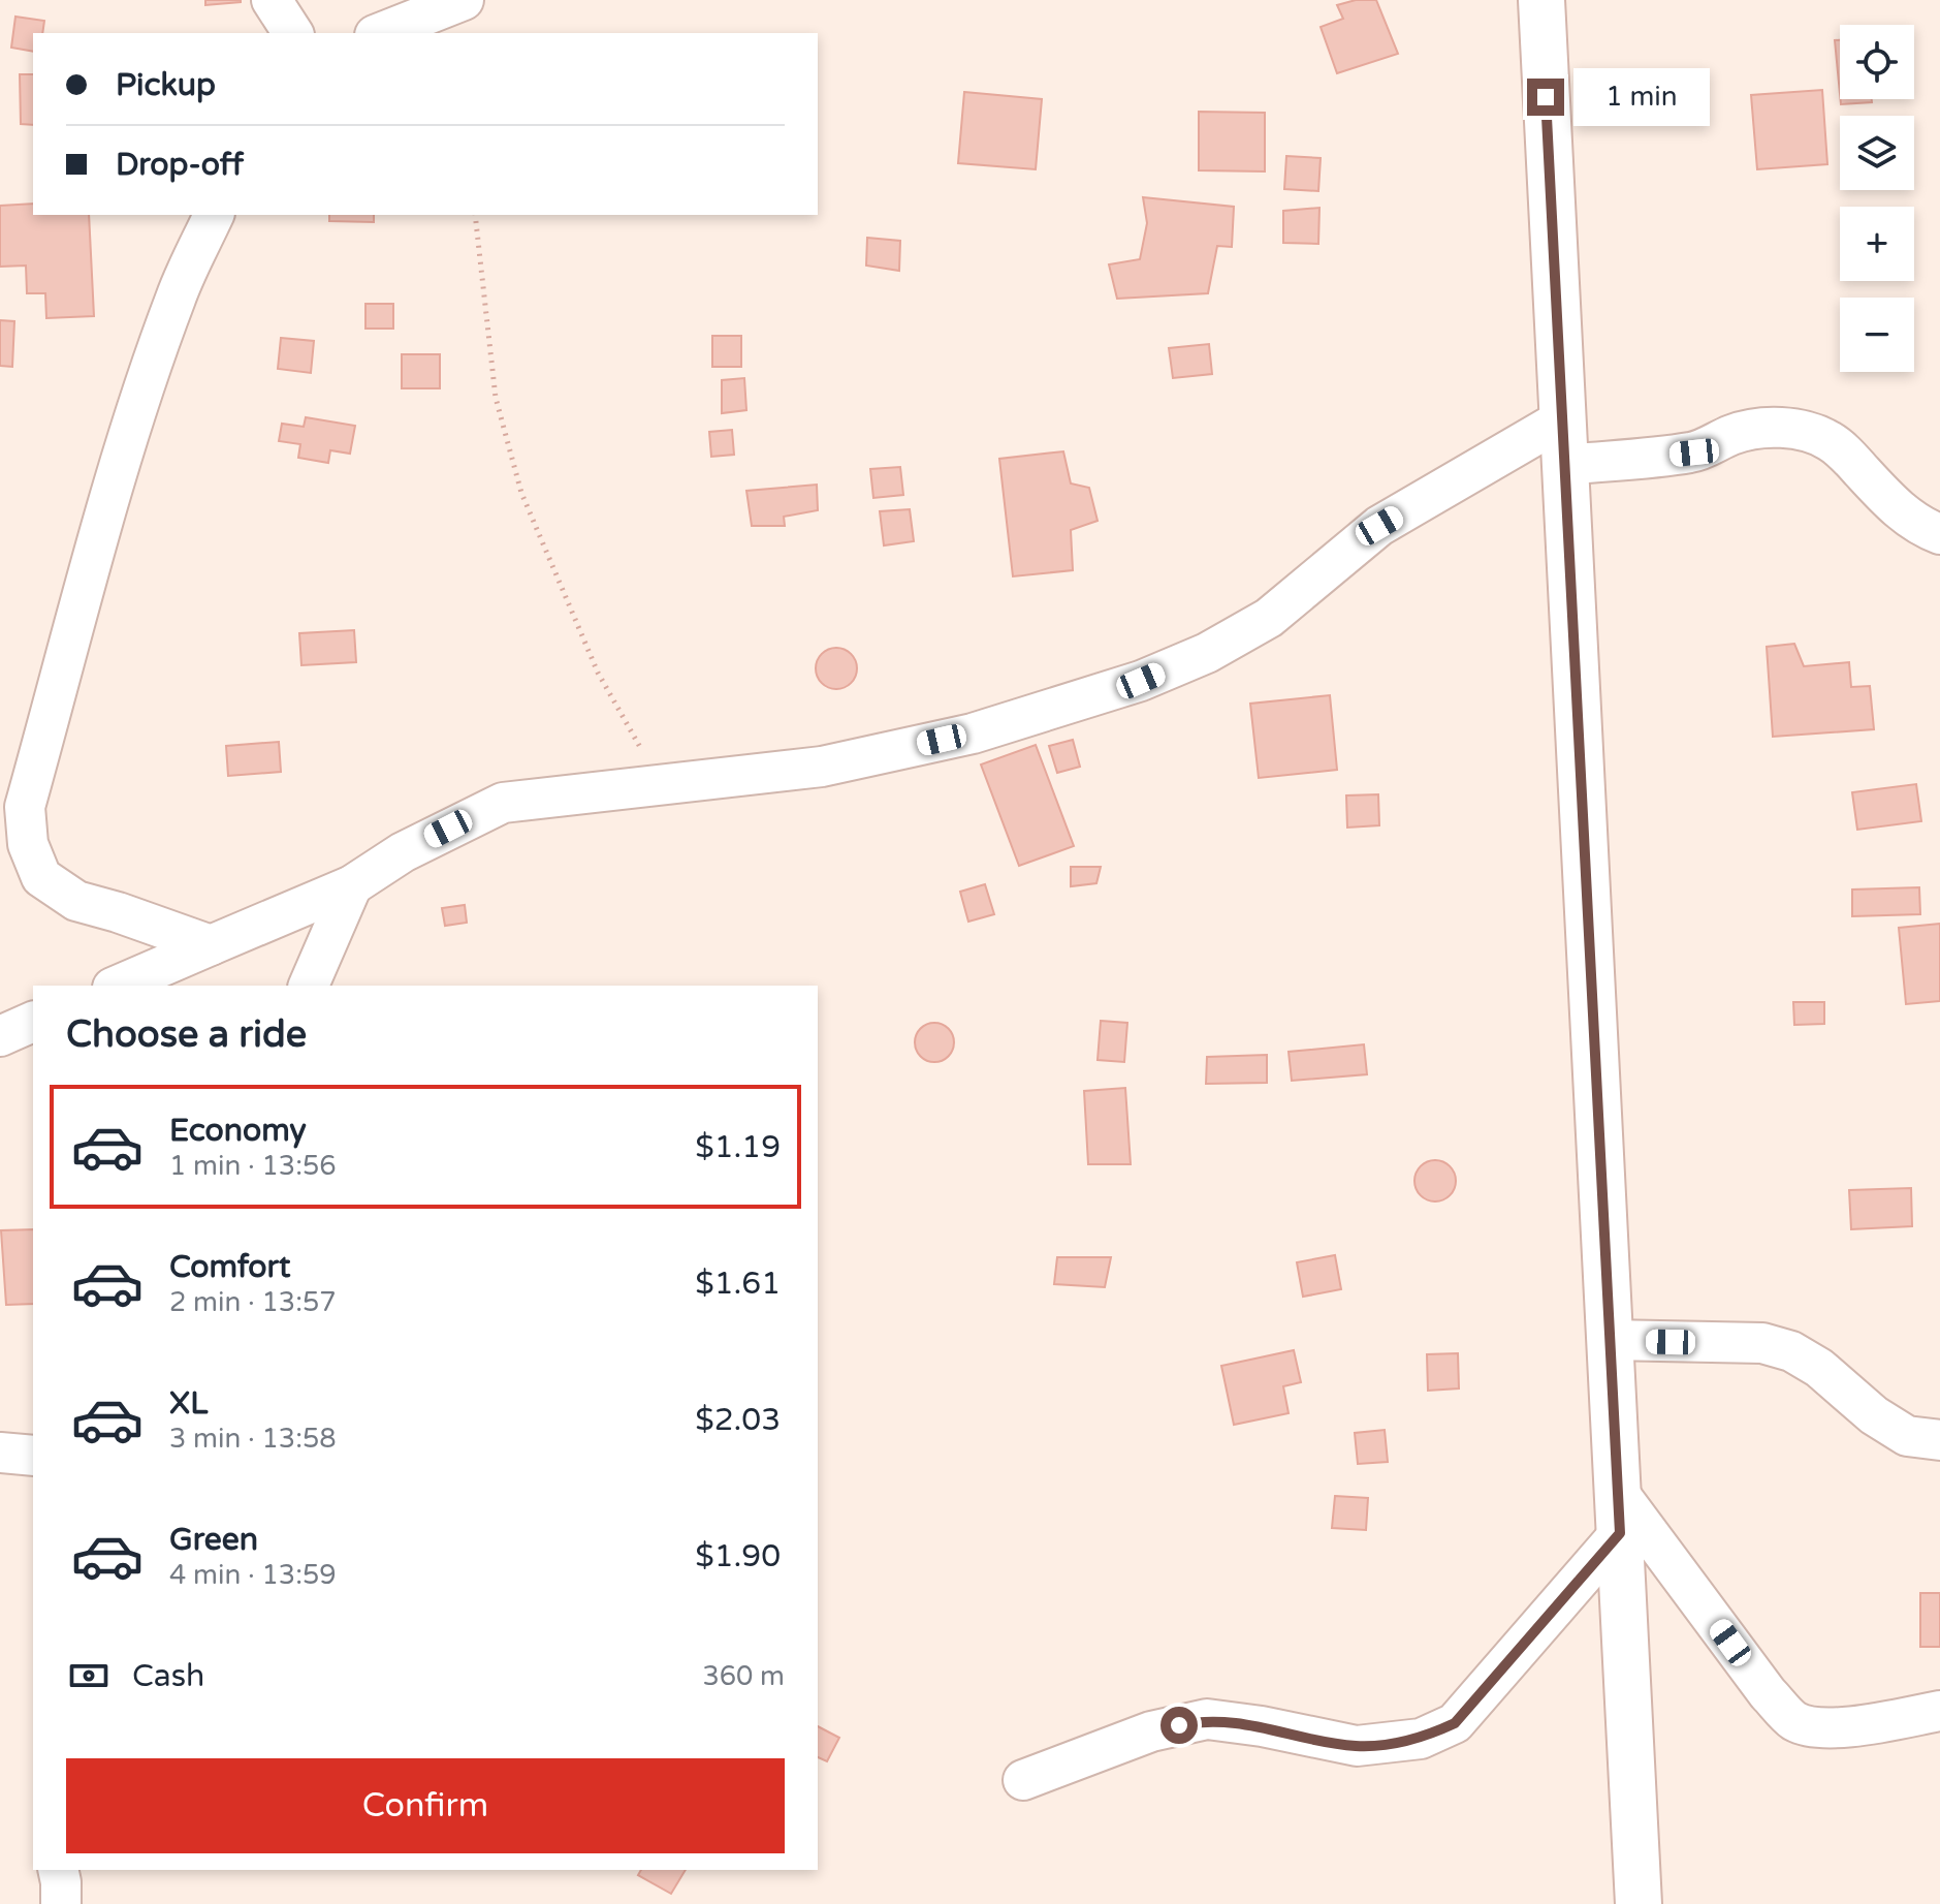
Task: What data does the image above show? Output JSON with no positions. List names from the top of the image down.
{
  "page": {
    "map_buttons": ["+", "−"],
    "banner": ["Pickup", "Drop-off"],
    "bubble": "1 min",
    "heading": "Choose a ride",
    "list": [
      {
        "name": "Economy",
        "note": "1 min · 13:56",
        "value": "$1.19"
      },
      {
        "name": "Comfort",
        "note": "2 min · 13:57",
        "value": "$1.61"
      },
      {
        "name": "XL",
        "note": "3 min · 13:58",
        "value": "$2.03"
      },
      {
        "name": "Green",
        "note": "4 min · 13:59",
        "value": "$1.90"
      }
    ],
    "pay": ["Cash", "360 m"],
    "buttons": "Confirm"
  }
}
